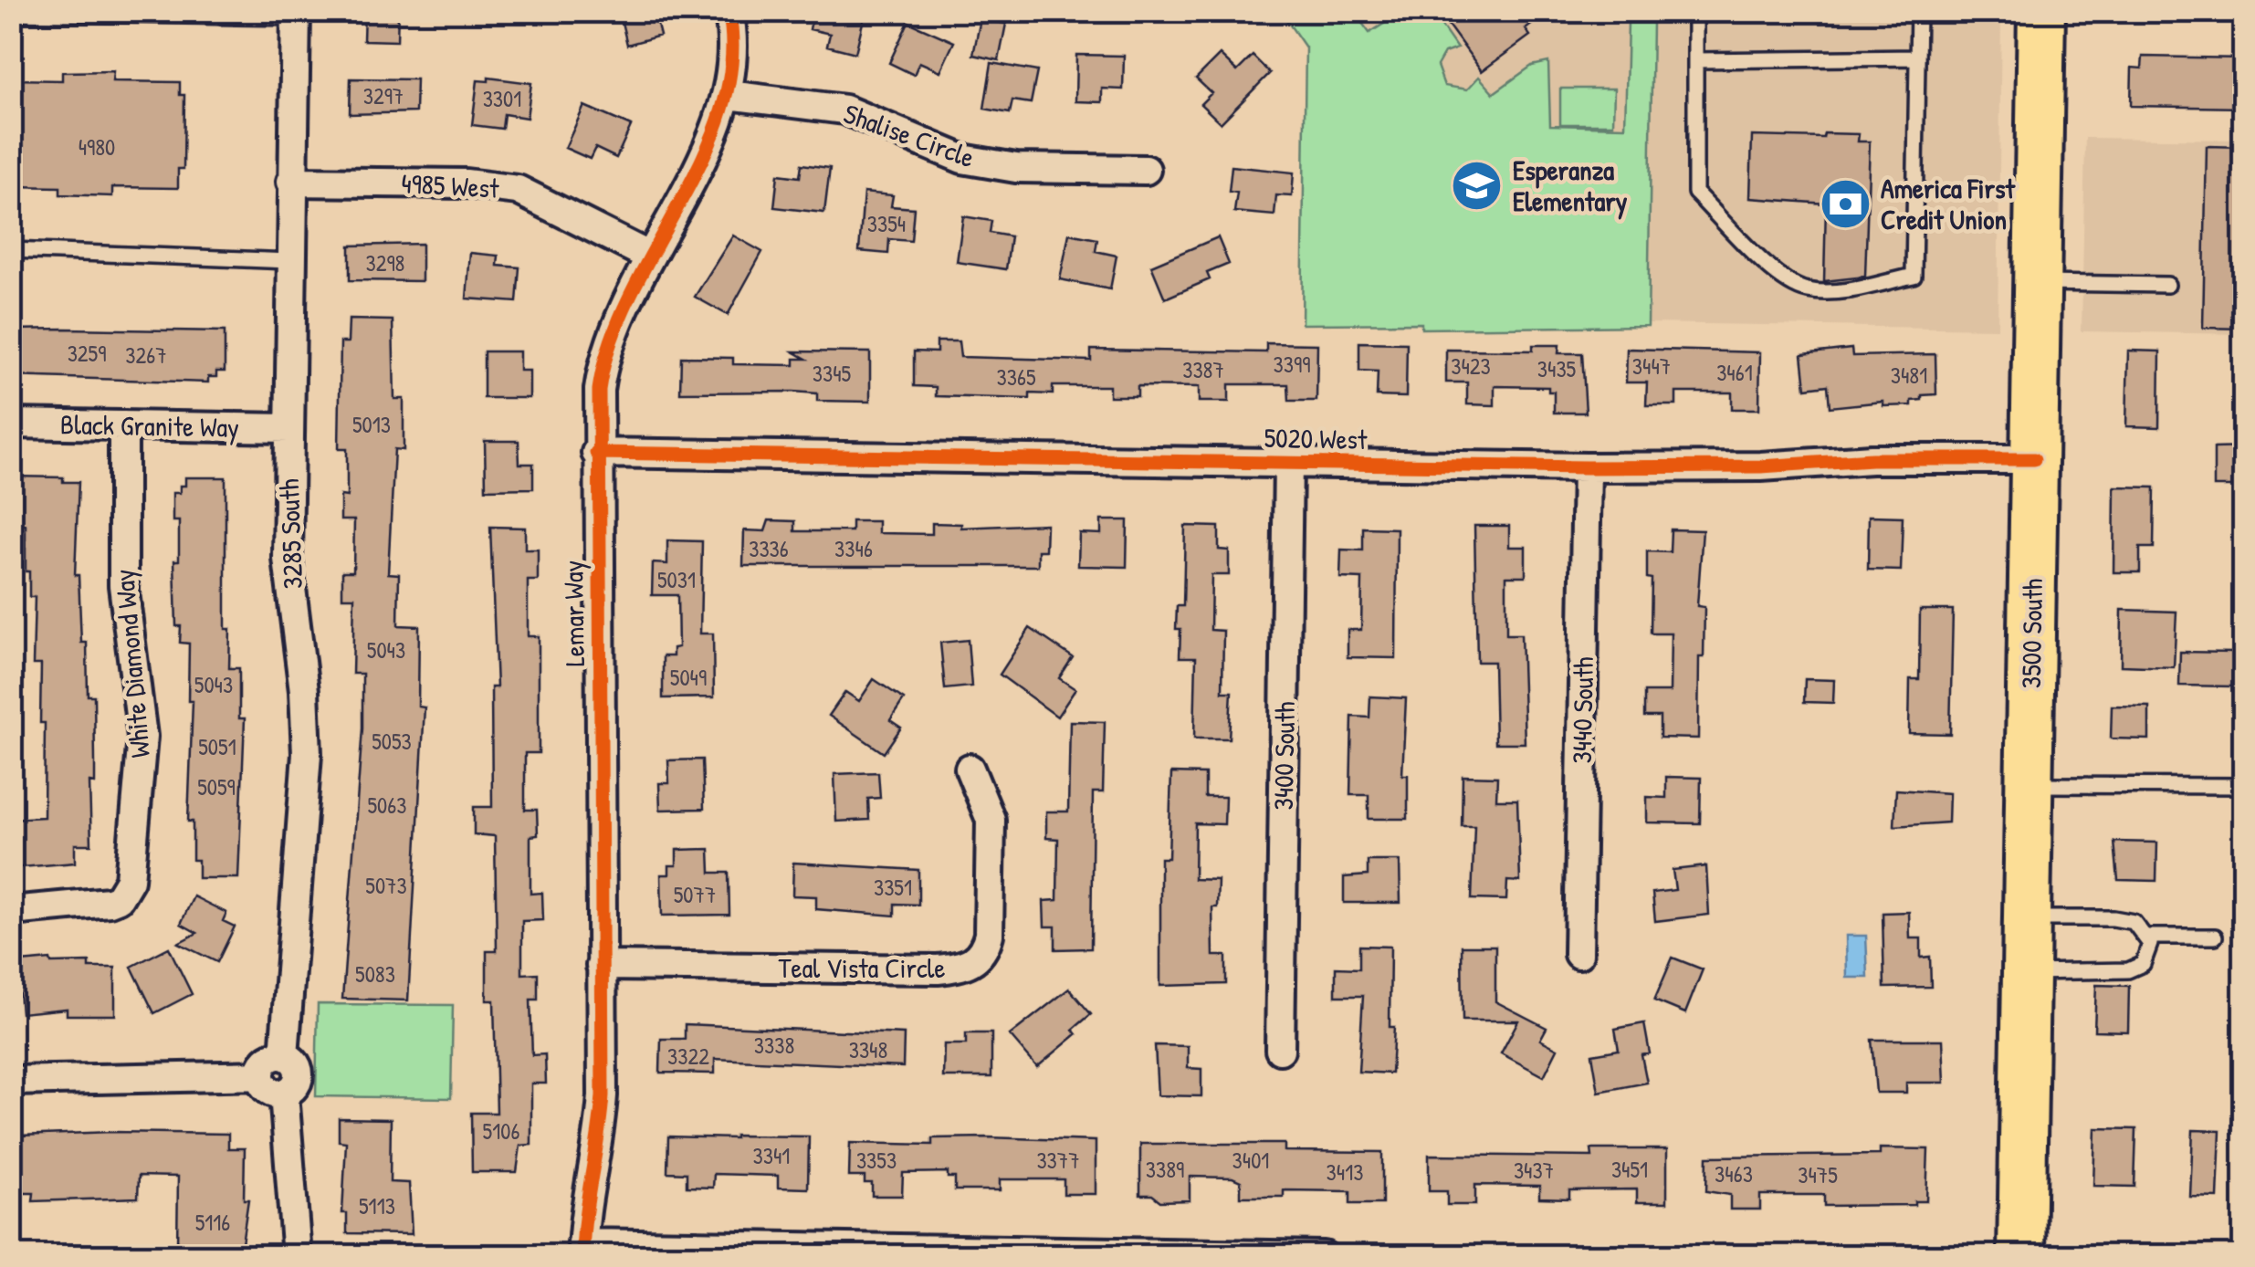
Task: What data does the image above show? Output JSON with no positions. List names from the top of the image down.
{
  "streets": {
    "main road": ["3500 South"],
    "street": [
      "Shalise Circle",
      "4985 West",
      "Black Granite Way",
      "5020 West",
      "3285 South",
      "Lemar Way",
      "White Diamond Way",
      "3440 South",
      "3400 South",
      "Teal Vista Circle"
    ]
  },
  "crossings": [
    ["Shalise Circle", "Lemar Way"],
    ["4985 West", "3285 South"],
    ["4985 West", "Lemar Way"],
    ["Black Granite Way", "3285 South"],
    ["Black Granite Way", "White Diamond Way"],
    ["5020 West", "Lemar Way"],
    ["5020 West", "3500 South"],
    ["5020 West", "3440 South"],
    ["5020 West", "3400 South"],
    ["Lemar Way", "Teal Vista Circle"]
  ],
  "places": {
    "school or university": ["Esperanza Elementary"],
    "bank": ["America First Credit Union"]
  },
  "house_numbers": [
    "3297",
    "3301",
    "4980",
    "3354",
    "3298",
    "3259",
    "3267",
    "3399",
    "3423",
    "3447",
    "3435",
    "3387",
    "3461",
    "3345",
    "3481",
    "3365",
    "5013",
    "3336",
    "3346",
    "5031",
    "5043",
    "5049",
    "5043",
    "5053",
    "5051",
    "5059",
    "5063",
    "5073",
    "3351",
    "5077",
    "5083",
    "3338",
    "3348",
    "3322",
    "5106",
    "3341",
    "3353",
    "3377",
    "3401",
    "3389",
    "3451",
    "3437",
    "3413",
    "3463",
    "3475",
    "5113",
    "5116"
  ]
}
